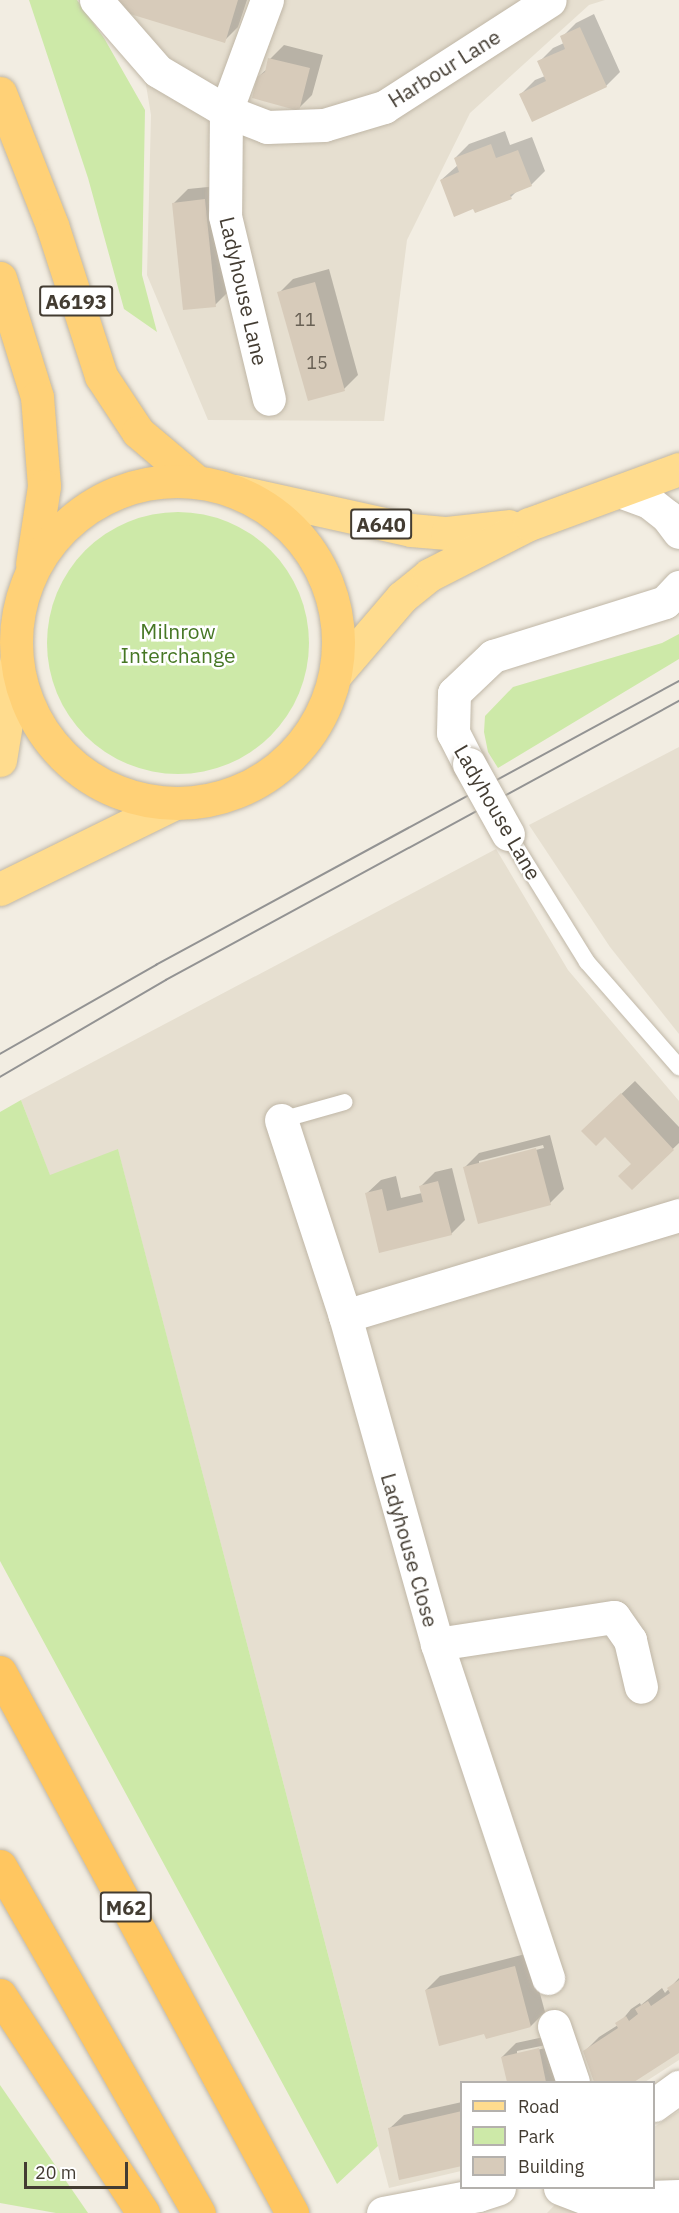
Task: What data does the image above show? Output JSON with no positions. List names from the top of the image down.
{
  "streets": {
    "highway": ["A6193", "A640", "M62"],
    "street": ["Harbour Lane", "Ladyhouse Lane", "Ladyhouse Close"]
  },
  "crossings": [
    ["Harbour Lane", "Ladyhouse Lane"],
    ["A6193", "A640"]
  ],
  "parks": ["Milnrow Interchange"],
  "house_numbers": ["11", "15"],
  "legend": ["Road", "Park", "Building"],
  "scale_bar": "20 m"
}
